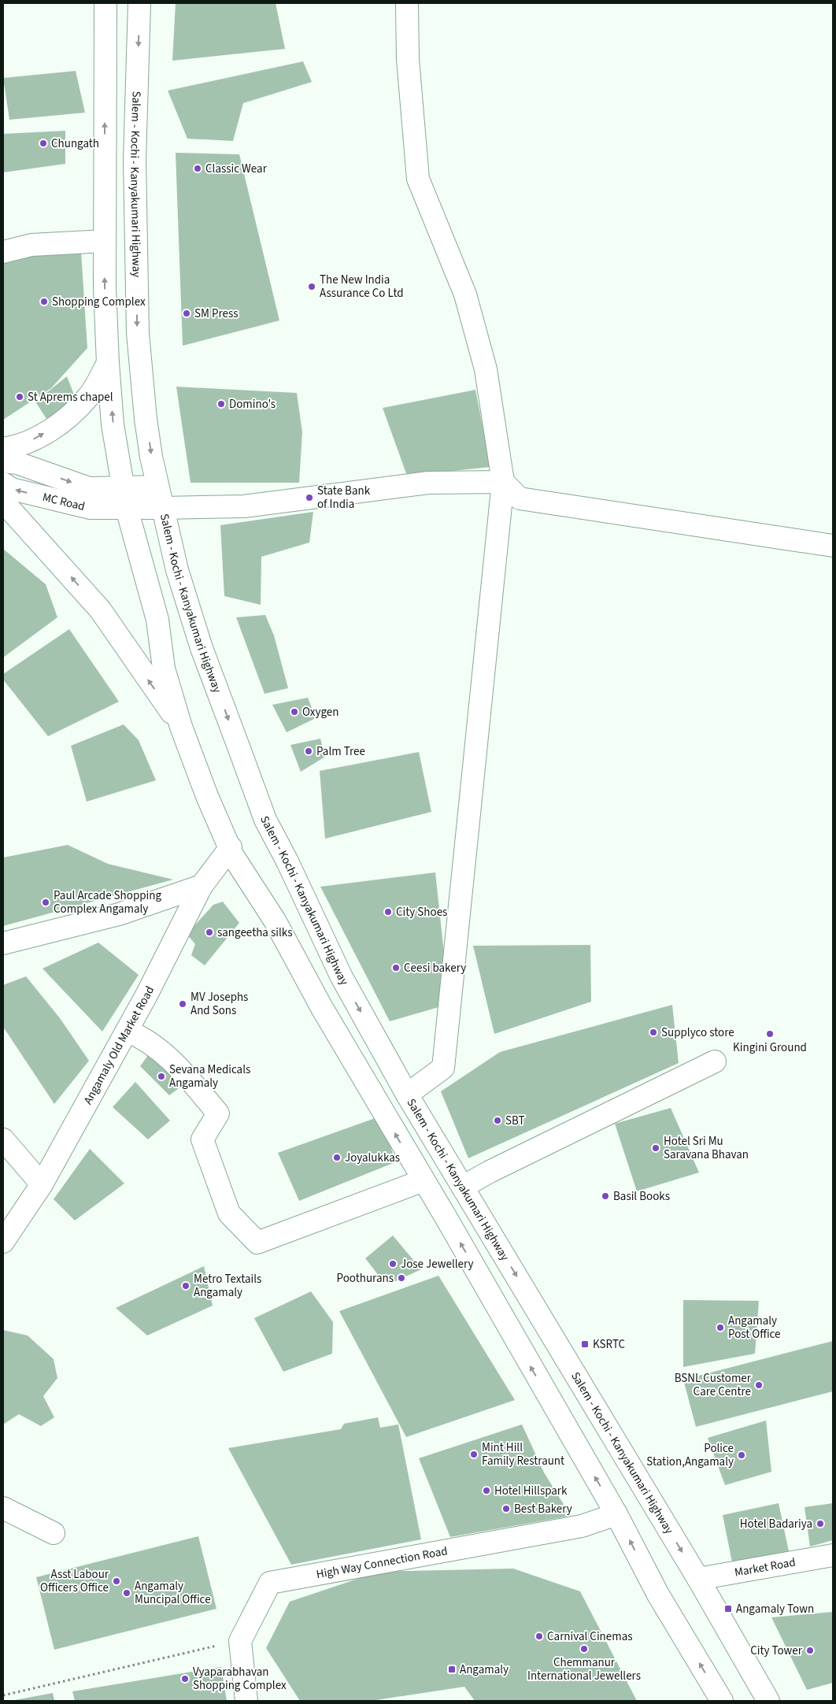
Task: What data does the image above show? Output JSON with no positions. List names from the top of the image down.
{
  "streets": {
    "main road": [
      "Salem - Kochi - Kanyakumari Highway",
      "MC Road",
      "Angamaly Old Market Road",
      "High Way Connection Road",
      "Market Road"
    ]
  },
  "crossings": [
    ["Salem - Kochi - Kanyakumari Highway", "MC Road"],
    ["Salem - Kochi - Kanyakumari Highway", "Market Road"]
  ],
  "places": {
    "other": [
      "Chungath",
      "Classic Wear",
      "The New India Assurance Co Ltd",
      "Shopping Complex",
      "SM Press",
      "St Aprems chapel",
      "Domino's",
      "State Bank of India",
      "Oxygen",
      "Palm Tree",
      "Paul Arcade Shopping Complex Angamaly",
      "City Shoes",
      "sangeetha silks",
      "Ceesi bakery",
      "MV Josephs And Sons",
      "Supplyco store",
      "Kingini Ground",
      "Sevana Medicals Angamaly",
      "SBT",
      "Hotel Sri Mu Saravana Bhavan",
      "Joyalukkas",
      "Basil Books",
      "Jose Jewellery",
      "Poothurans",
      "Metro Textails Angamaly",
      "Angamaly Post Office",
      "BSNL Customer Care Centre",
      "Mint Hill Family Restraunt",
      "Police Station,Angamaly",
      "Hotel Hillspark",
      "Best Bakery",
      "Hotel Badariya",
      "Asst Labour Officers Office",
      "Angamaly Muncipal Office",
      "Carnival Cinemas",
      "Chemmanur International Jewellers",
      "City Tower",
      "Vyaparabhavan Shopping Complex"
    ],
    "transit": ["KSRTC", "Angamaly Town", "Angamaly"]
  }
}
